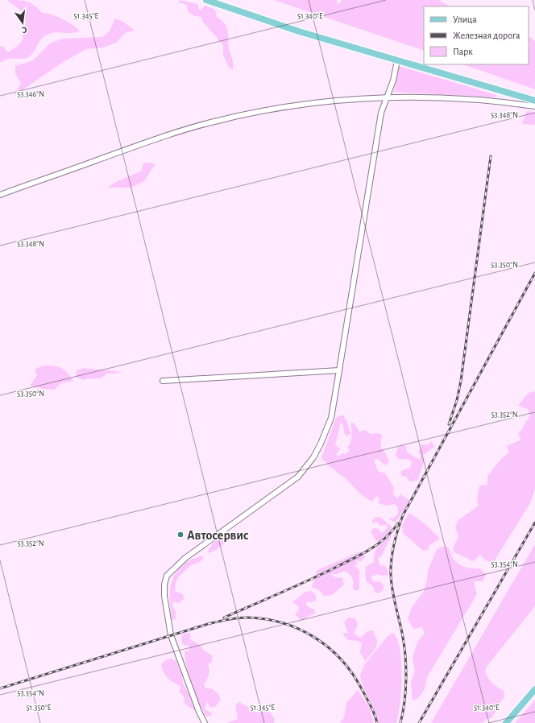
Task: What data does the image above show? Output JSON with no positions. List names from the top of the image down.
{
  "places": ["Автосервис"],
  "legend": ["Улица", "Железная дорога", "Парк"],
  "north": "bottom",
  "coordinates": [
    "51.345°E",
    "51.340°E",
    "53.346°N",
    "53.348°N",
    "53.350°N",
    "53.352°N",
    "53.354°N",
    "51.350°E"
  ]
}
